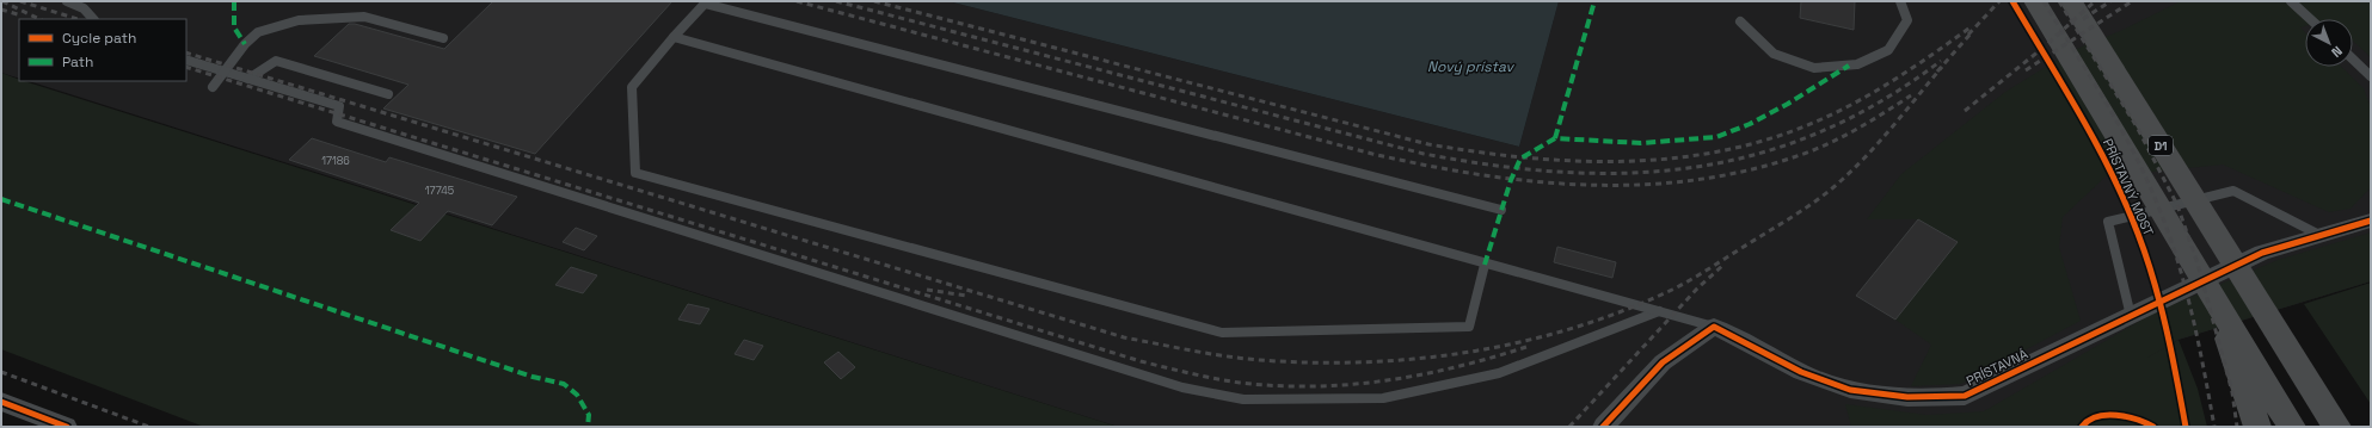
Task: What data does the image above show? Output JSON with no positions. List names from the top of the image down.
{
  "streets": {
    "highway": ["D1", "PRÍSTAVNÝ MOST"],
    "street": ["PRÍSTAVNÁ"]
  },
  "crossings": [
    ["D1", "PRÍSTAVNÝ MOST"]
  ],
  "water": ["Nový prístav"],
  "house_numbers": ["17186", "17745"],
  "legend": ["Cycle path", "Path"],
  "north": "bottom right"
}
